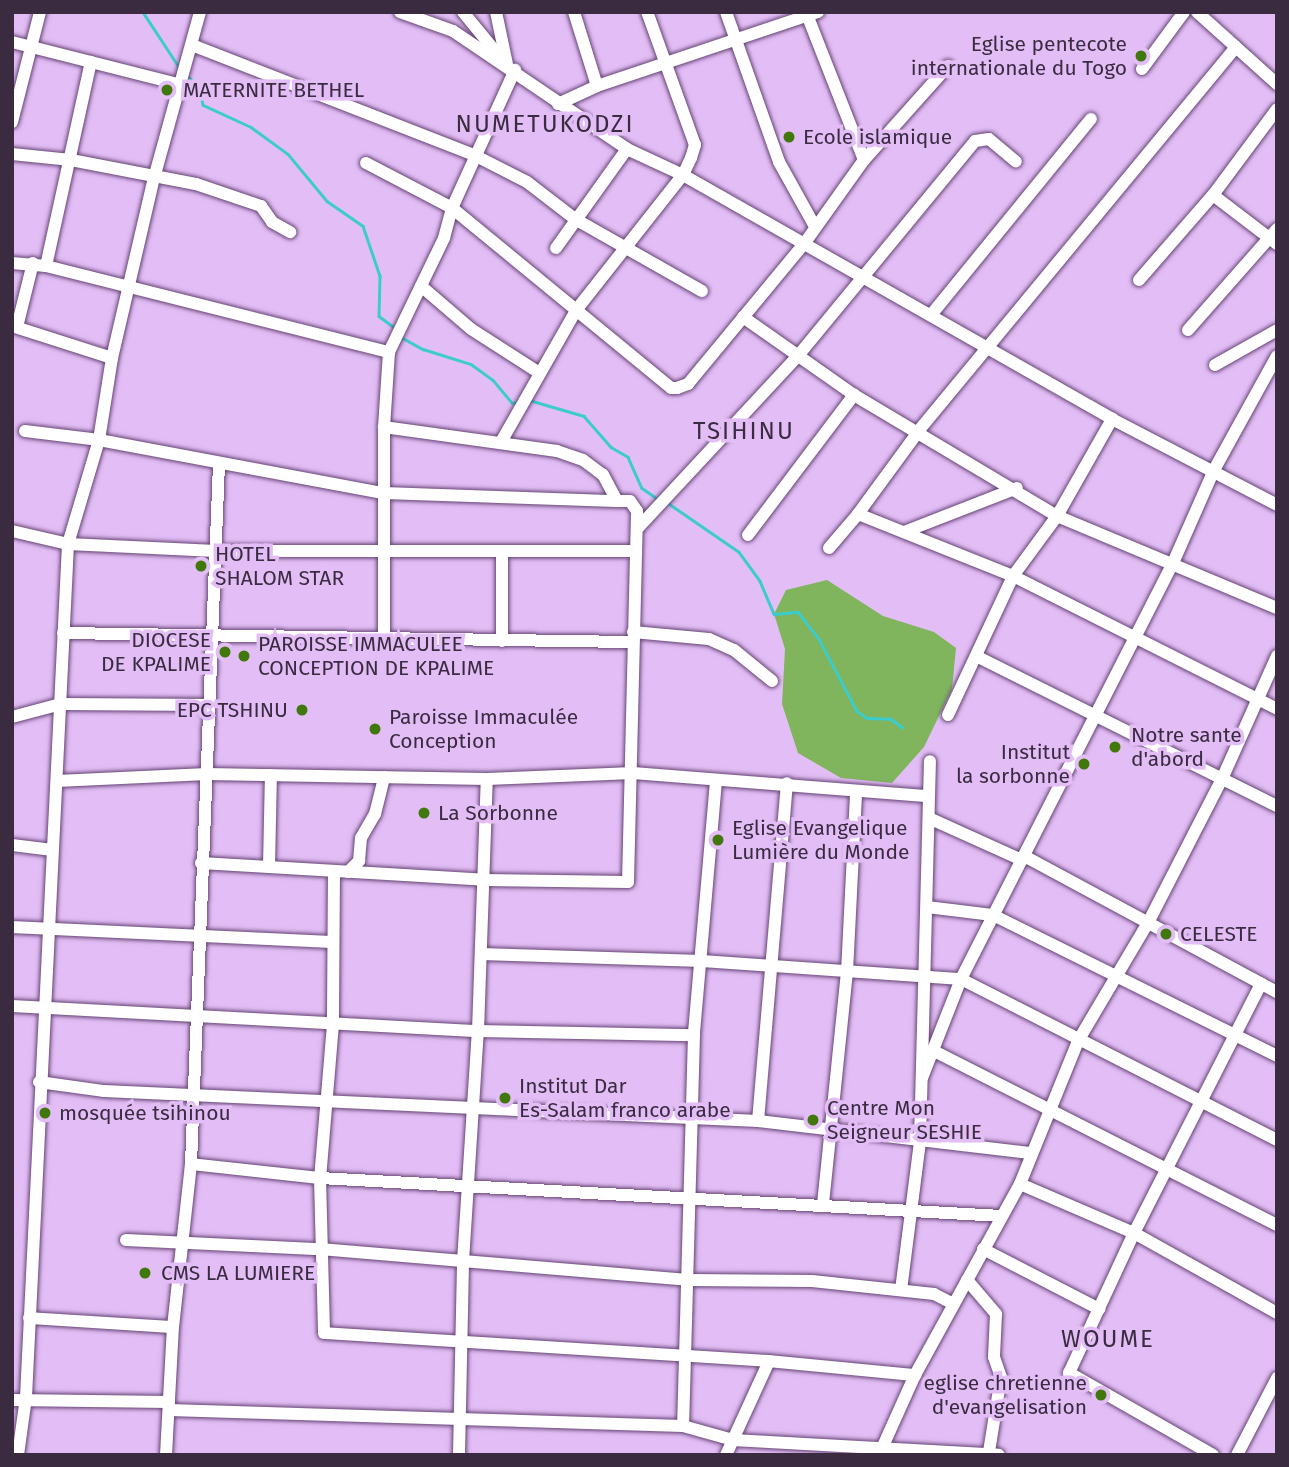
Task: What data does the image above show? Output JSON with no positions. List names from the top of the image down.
{
  "districts": ["NUMETUKODZI", "TSIHINU", "WOUME"],
  "places": [
    "Eglise pentecote internationale du Togo",
    "MATERNITE BETHEL",
    "Ecole islamique",
    "HOTEL SHALOM STAR",
    "DIOCESE DE KPALIME",
    "PAROISSE IMMACULEE CONCEPTION DE KPALIME",
    "EPC TSHINU",
    "Paroisse Immaculée Conception",
    "Notre sante d'abord",
    "Institut la sorbonne",
    "La Sorbonne",
    "Eglise Evangelique Lumière du Monde",
    "CELESTE",
    "Institut Dar Es-Salam franco arabe",
    "mosquée tsihinou",
    "Centre Mon Seigneur SESHIE",
    "CMS LA LUMIERE",
    "eglise chretienne d'evangelisation"
  ]
}
